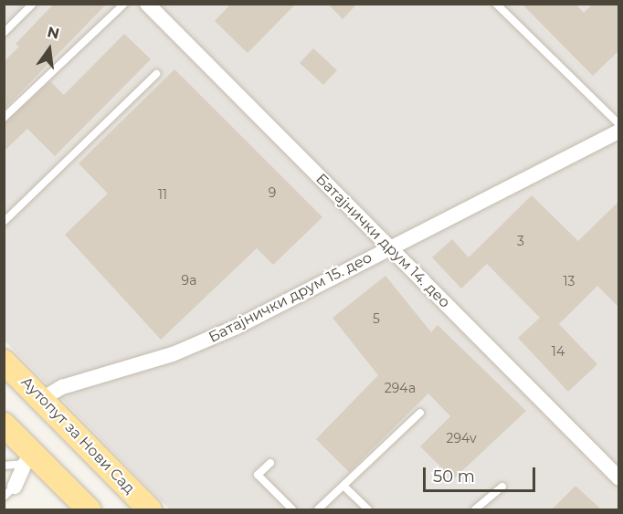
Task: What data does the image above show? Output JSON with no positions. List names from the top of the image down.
{
  "streets": {
    "main road": ["Аутопут за Нови Сад"],
    "street": ["Батајнички друм 14. део", "Батајнички друм 15. део"]
  },
  "crossings": [
    ["Батајнички друм 14. део", "Батајнички друм 15. део"],
    ["Батајнички друм 15. део", "Аутопут за Нови Сад"]
  ],
  "house_numbers": [
    "9",
    "11",
    "3",
    "9a",
    "13",
    "5",
    "14",
    "294a",
    "294v"
  ],
  "scale_bar": "50 m",
  "north": "top"
}
